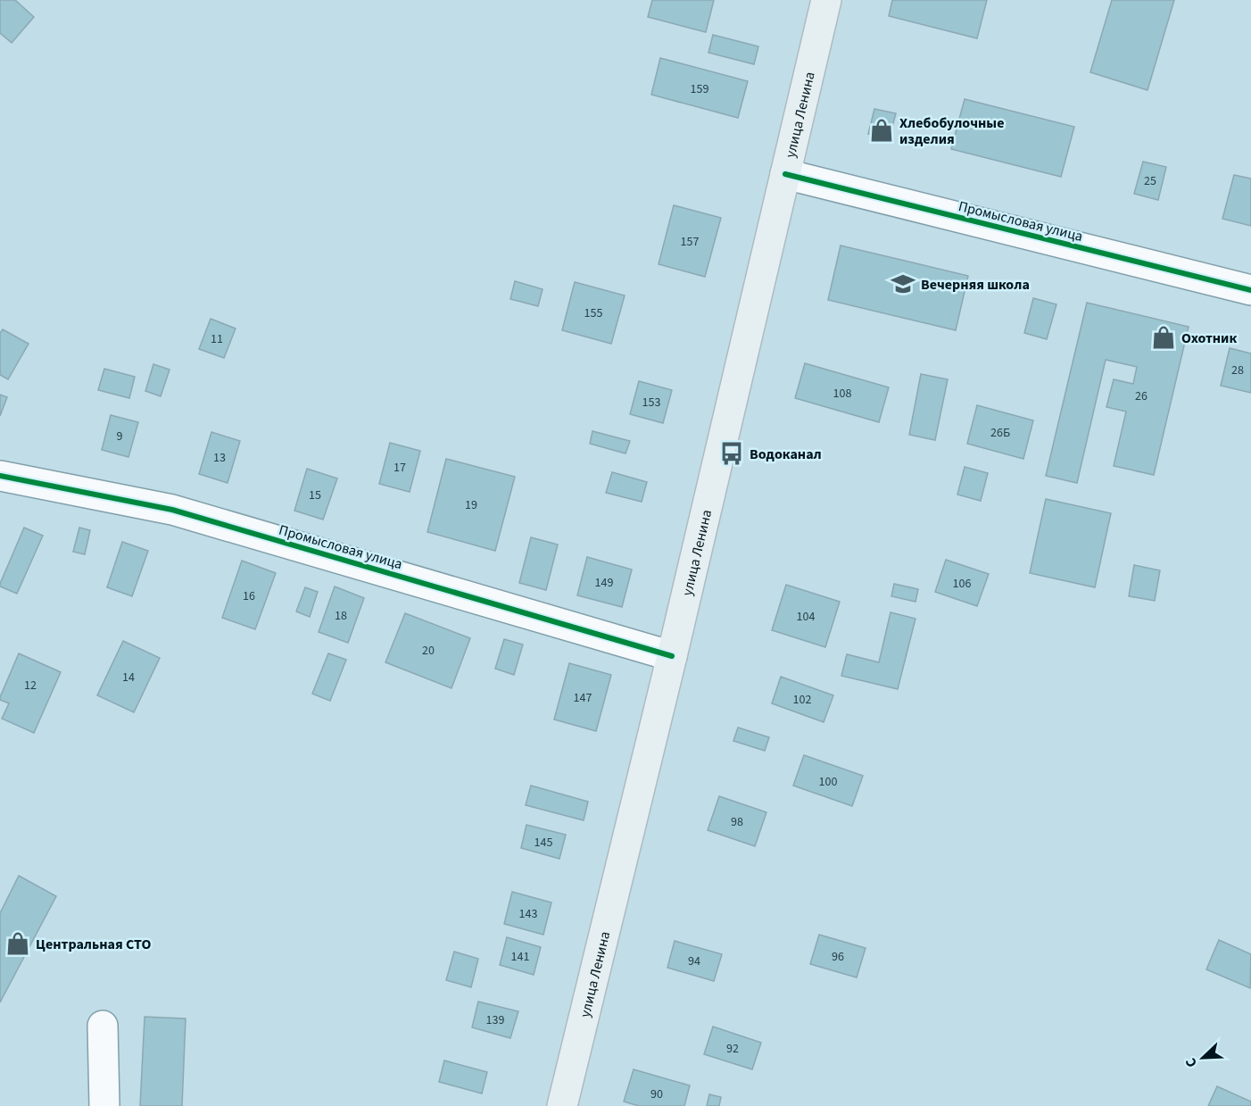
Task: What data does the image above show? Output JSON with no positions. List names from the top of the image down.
{
  "streets": {
    "main road": ["улица Ленина"],
    "street": ["Промысловая улица"]
  },
  "crossings": [
    ["улица Ленина", "Промысловая улица"]
  ],
  "places": {
    "shop": ["Хлебобулочные изделия", "Охотник", "Центральная СТО"],
    "school or university": ["Вечерняя школа"],
    "bus stop": ["Водоканал"]
  },
  "house_numbers": [
    "159",
    "25",
    "157",
    "155",
    "11",
    "28",
    "108",
    "26",
    "153",
    "26Б",
    "9",
    "13",
    "17",
    "15",
    "19",
    "149",
    "106",
    "16",
    "18",
    "104",
    "20",
    "14",
    "12",
    "147",
    "102",
    "100",
    "98",
    "145",
    "143",
    "141",
    "96",
    "94",
    "139",
    "92",
    "90"
  ],
  "north": "bottom left"
}
